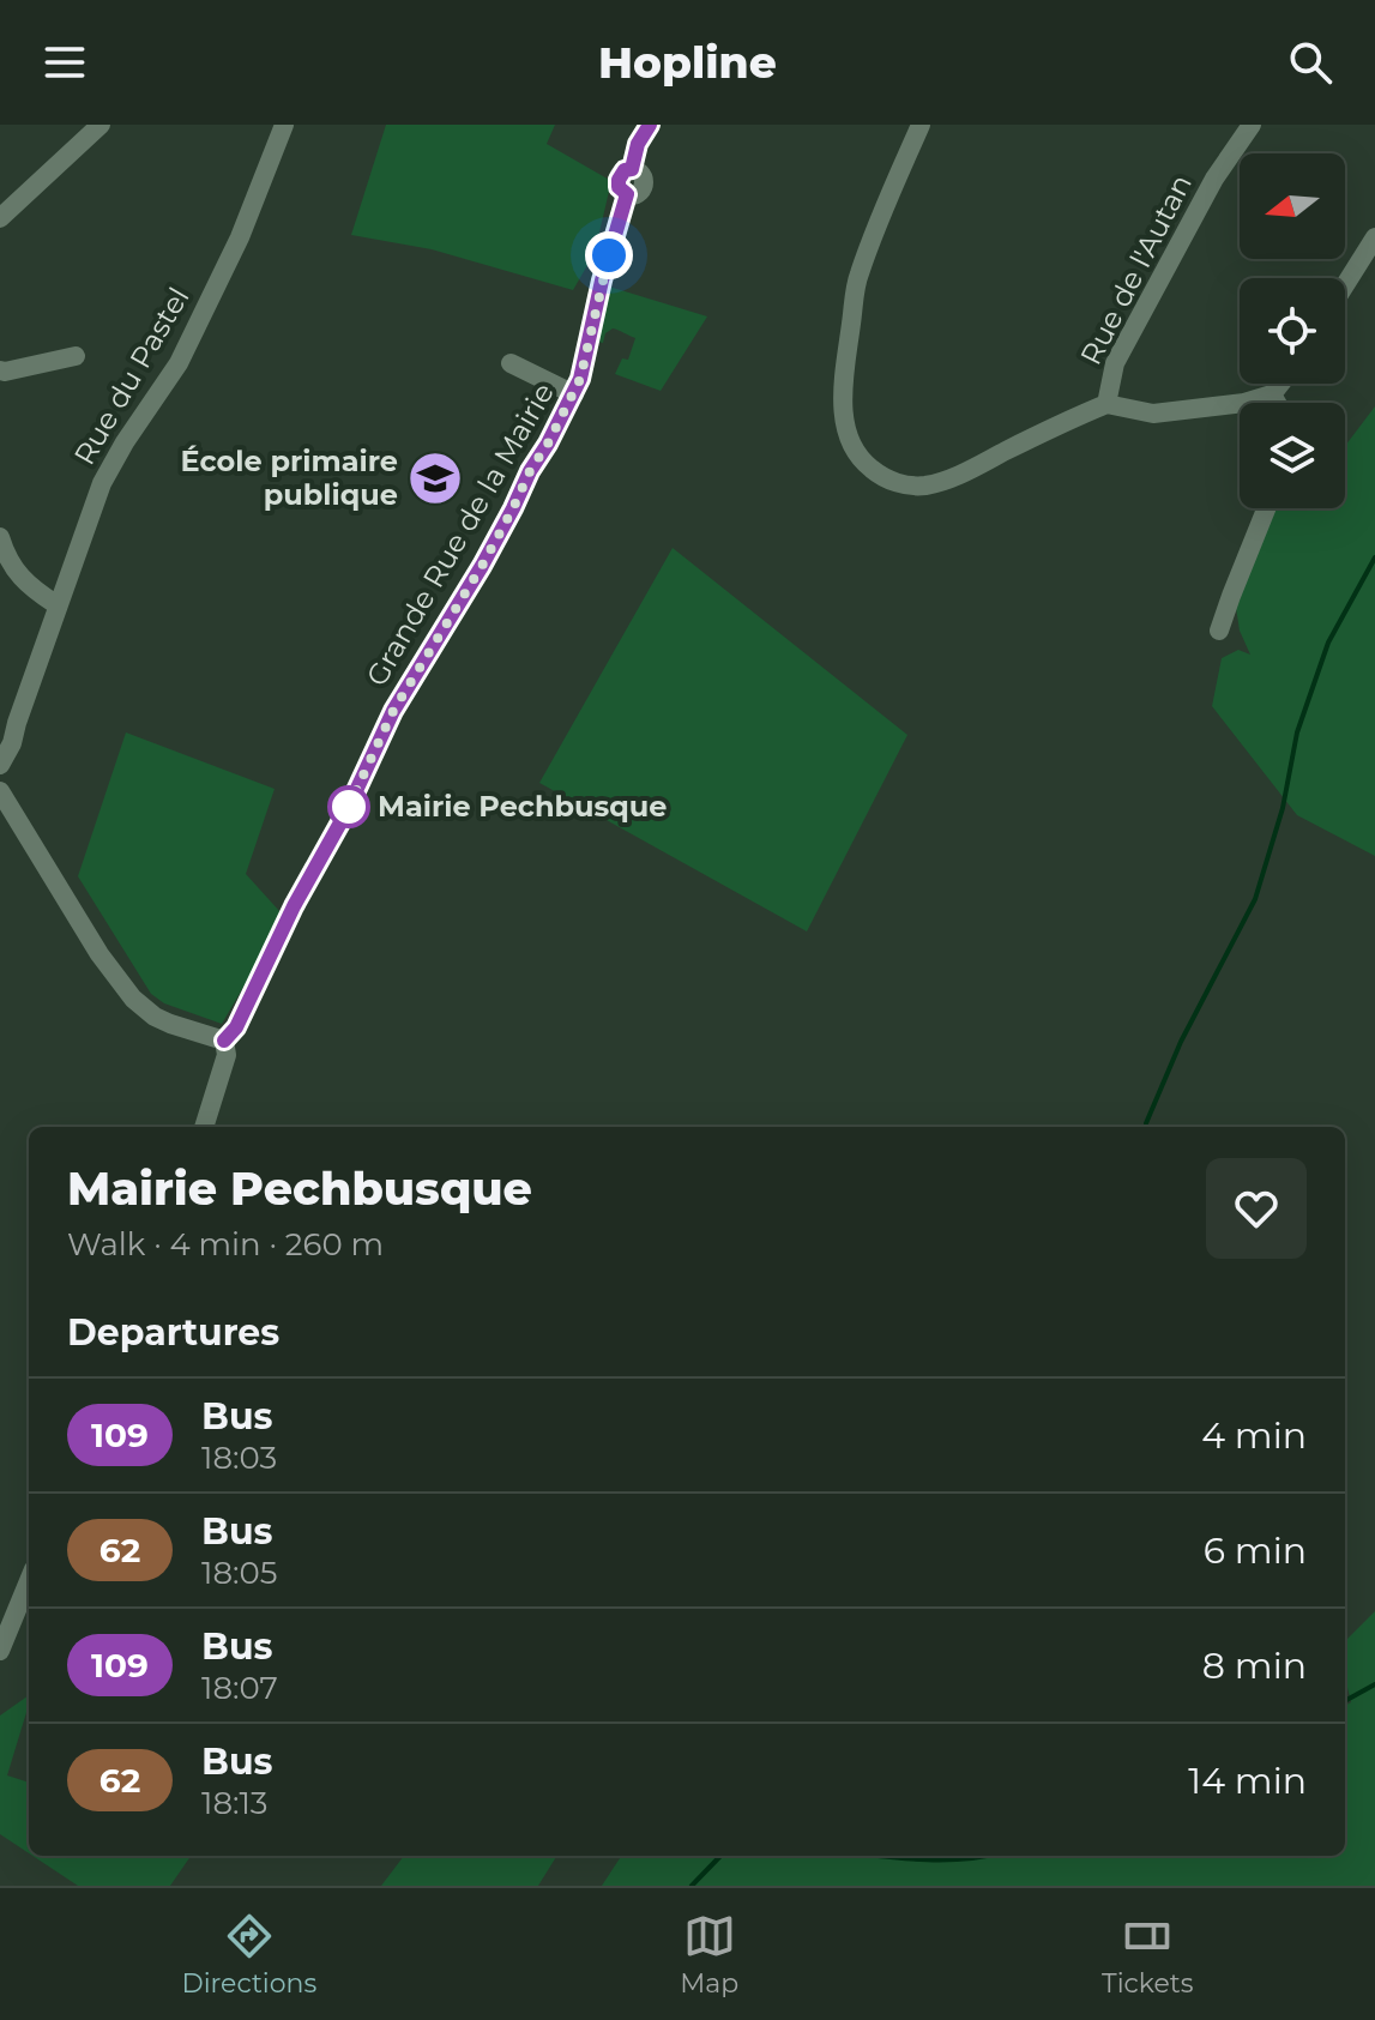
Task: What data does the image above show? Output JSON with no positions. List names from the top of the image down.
{
  "streets": {
    "street": ["Rue de l'Autan", "Rue du Pastel", "Grande Rue de la Mairie"]
  },
  "places": {
    "school or university": ["École primaire publique"],
    "other": ["Mairie Pechbusque"]
  },
  "lines": ["bus line 109"],
  "north": "left",
  "page": {
    "header": "Hopline",
    "heading": [
      ["Mairie Pechbusque", "Walk · 4 min · 260 m"],
      "Departures"
    ],
    "list": [
      {
        "mark": "109",
        "name": "Bus",
        "note": "18:03",
        "value": "4 min"
      },
      {
        "mark": "62",
        "name": "Bus",
        "note": "18:05",
        "value": "6 min"
      },
      {
        "mark": "109",
        "name": "Bus",
        "note": "18:07",
        "value": "8 min"
      },
      {
        "mark": "62",
        "name": "Bus",
        "note": "18:13",
        "value": "14 min"
      }
    ],
    "tabs": ["Directions", "Map", "Tickets"]
  }
}
